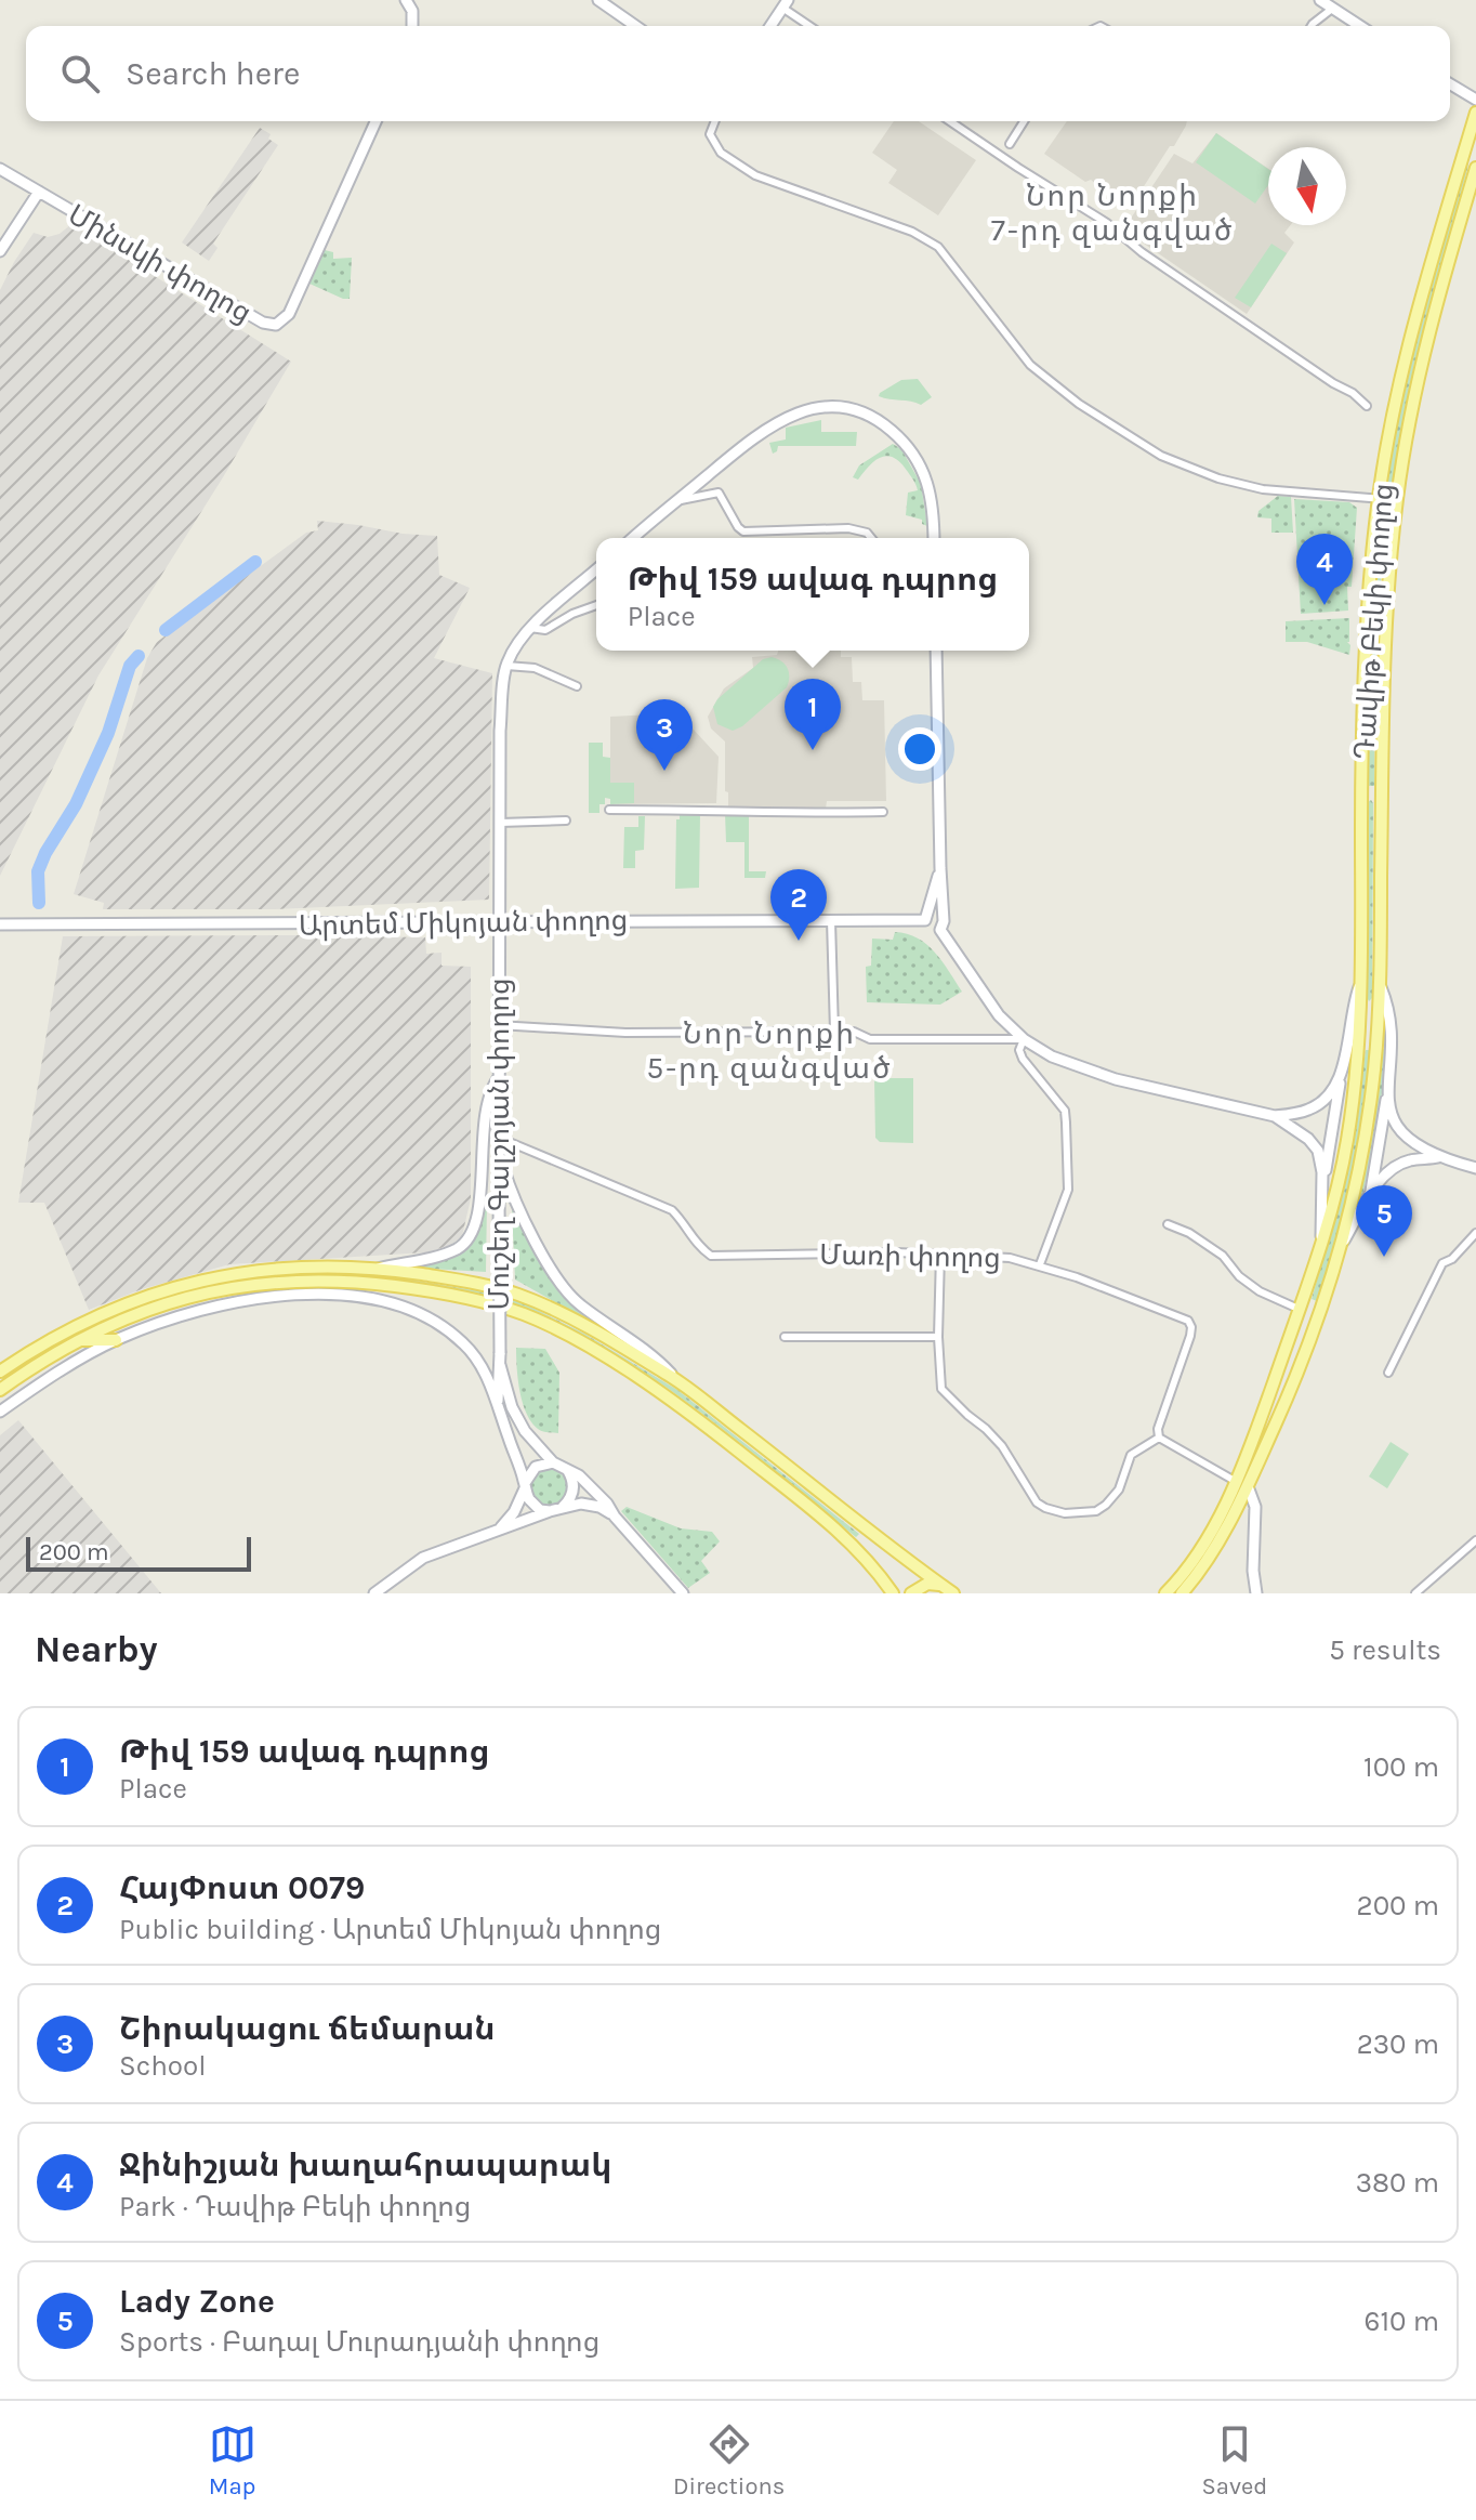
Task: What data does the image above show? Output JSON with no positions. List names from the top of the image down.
{
  "streets": {
    "main road": [
      "Մինսկի փողոց",
      "Դավիթ Բեկի փողոց",
      "Արտեմ Միկոյան փողոց",
      "Մուշեղ Գալշոյան փողոց"
    ],
    "street": ["Մառի փողոց"]
  },
  "crossings": [
    ["Արտեմ Միկոյան փողոց", "Մուշեղ Գալշոյան փողոց"],
    ["Մուշեղ Գալշոյան փողոց", "Մառի փողոց"]
  ],
  "districts": ["Նոր Նորքի 7-րդ զանգված", "Նոր Նորքի 5-րդ զանգված"],
  "scale_bar": "200 m",
  "north": "bottom",
  "page": {
    "search": "Search here",
    "pins": [
      "4",
      "1",
      "3",
      "2",
      "5"
    ],
    "popup": ["Թիվ 159 ավագ դպրոց", "Place"],
    "scale": "200 m",
    "heading": ["Nearby", "5 results"],
    "list": [
      {
        "mark": "1",
        "name": "Թիվ 159 ավագ դպրոց",
        "note": "Place",
        "value": "100 m"
      },
      {
        "mark": "2",
        "name": "ՀայՓոստ 0079",
        "note": "Public building · Արտեմ Միկոյան փողոց",
        "value": "200 m"
      },
      {
        "mark": "3",
        "name": "Շիրակացու ճեմարան",
        "note": "School",
        "value": "230 m"
      },
      {
        "mark": "4",
        "name": "Ջինիշյան խաղահրապարակ",
        "note": "Park · Դավիթ Բեկի փողոց",
        "value": "380 m"
      },
      {
        "mark": "5",
        "name": "Lady Zone",
        "note": "Sports · Բադալ Մուրադյանի փողոց",
        "value": "610 m"
      }
    ],
    "nav": ["Map", "Directions", "Saved"]
  }
}
